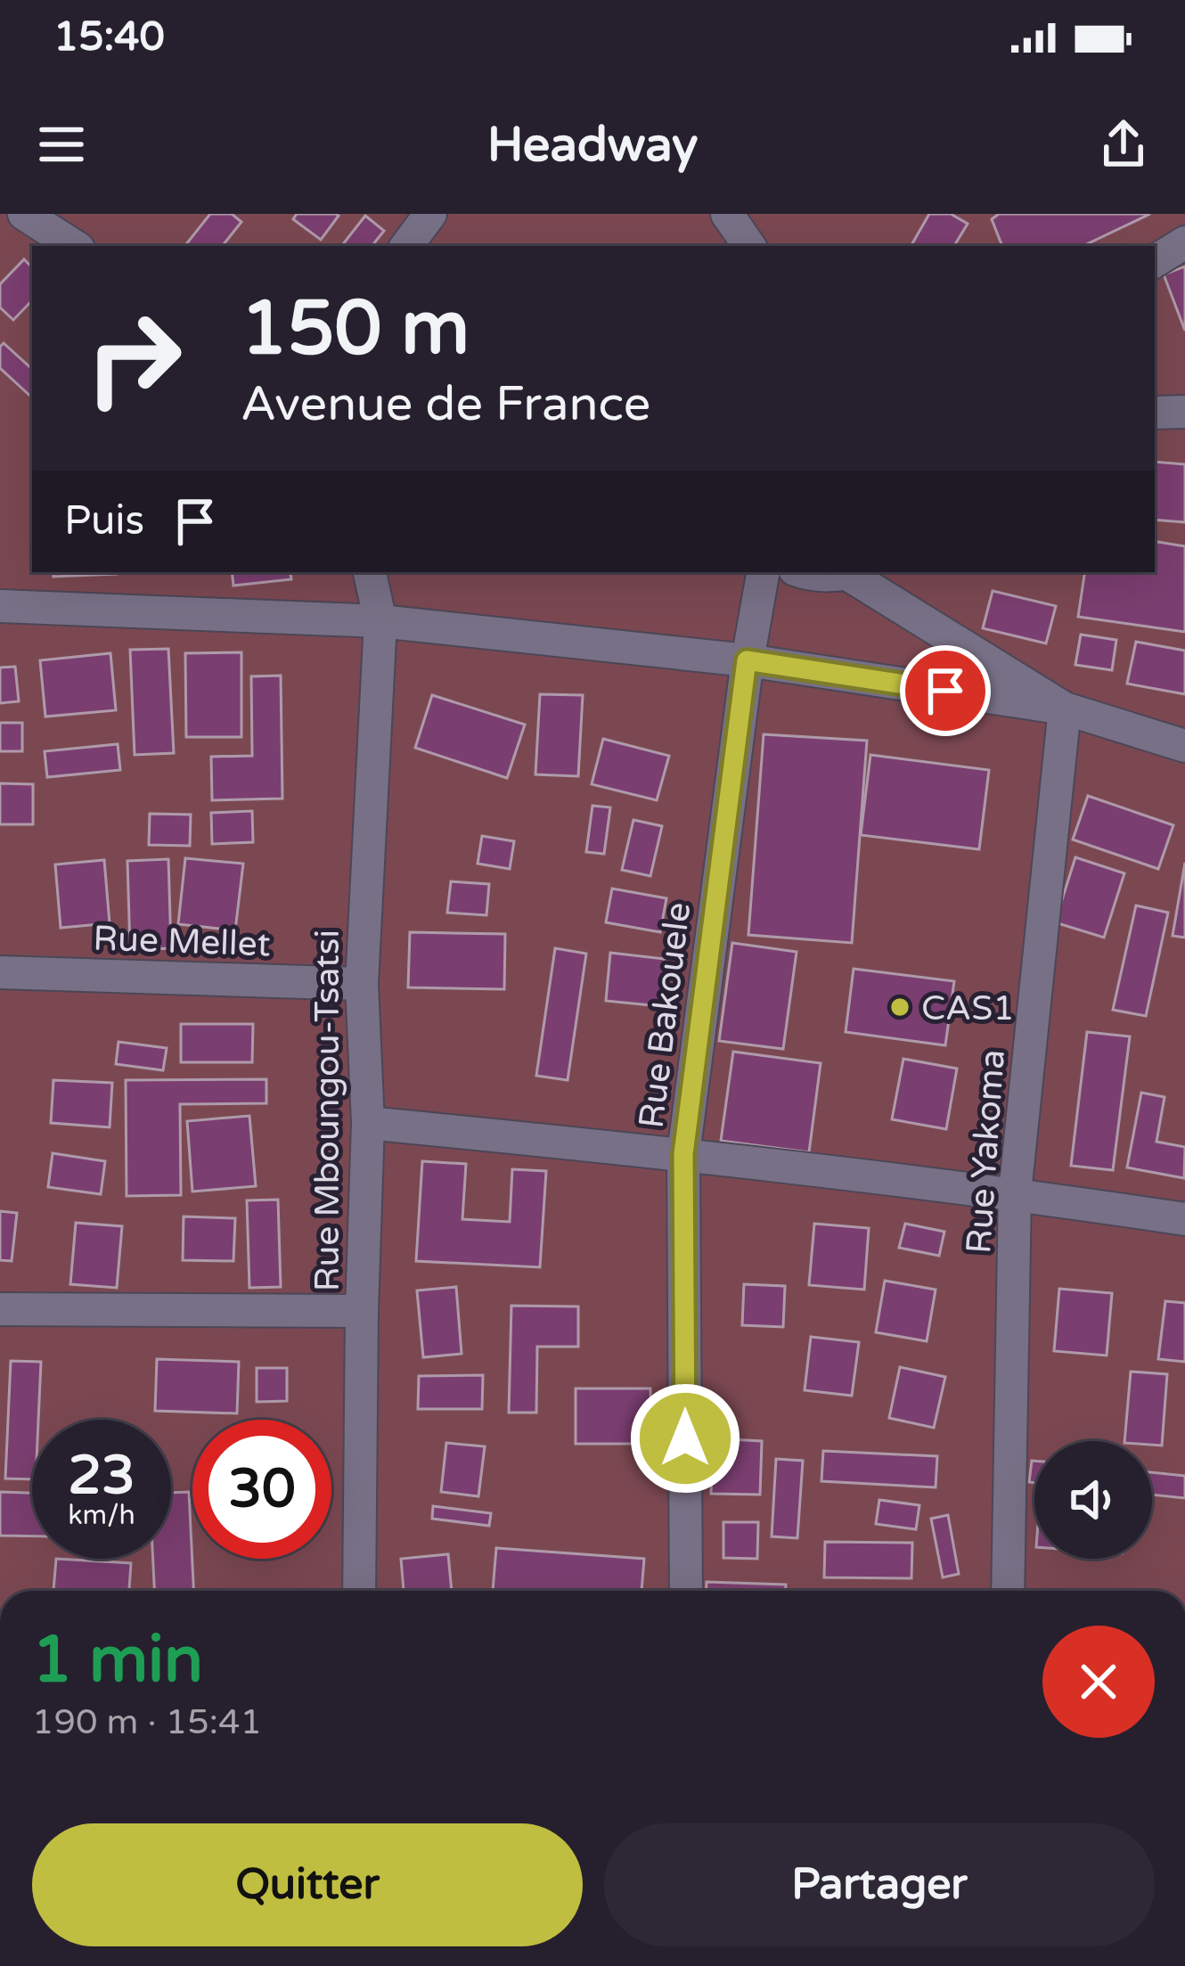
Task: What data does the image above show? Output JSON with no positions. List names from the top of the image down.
{
  "streets": {
    "street": [
      "Rue Mellet",
      "Rue Bakouele",
      "Rue Mboungou-Tsatsi",
      "Rue Yakoma"
    ]
  },
  "crossings": [
    ["Rue Mellet", "Rue Mboungou-Tsatsi"]
  ],
  "places": ["CAS1"],
  "page": {
    "status": "15:40",
    "header": "Headway",
    "turn": ["150 m", "Avenue de France"],
    "then": "Puis",
    "speed": "23 km/h",
    "limit": "30",
    "heading": ["1 min", "190 m · 15:41"],
    "buttons": ["Quitter", "Partager"]
  }
}
